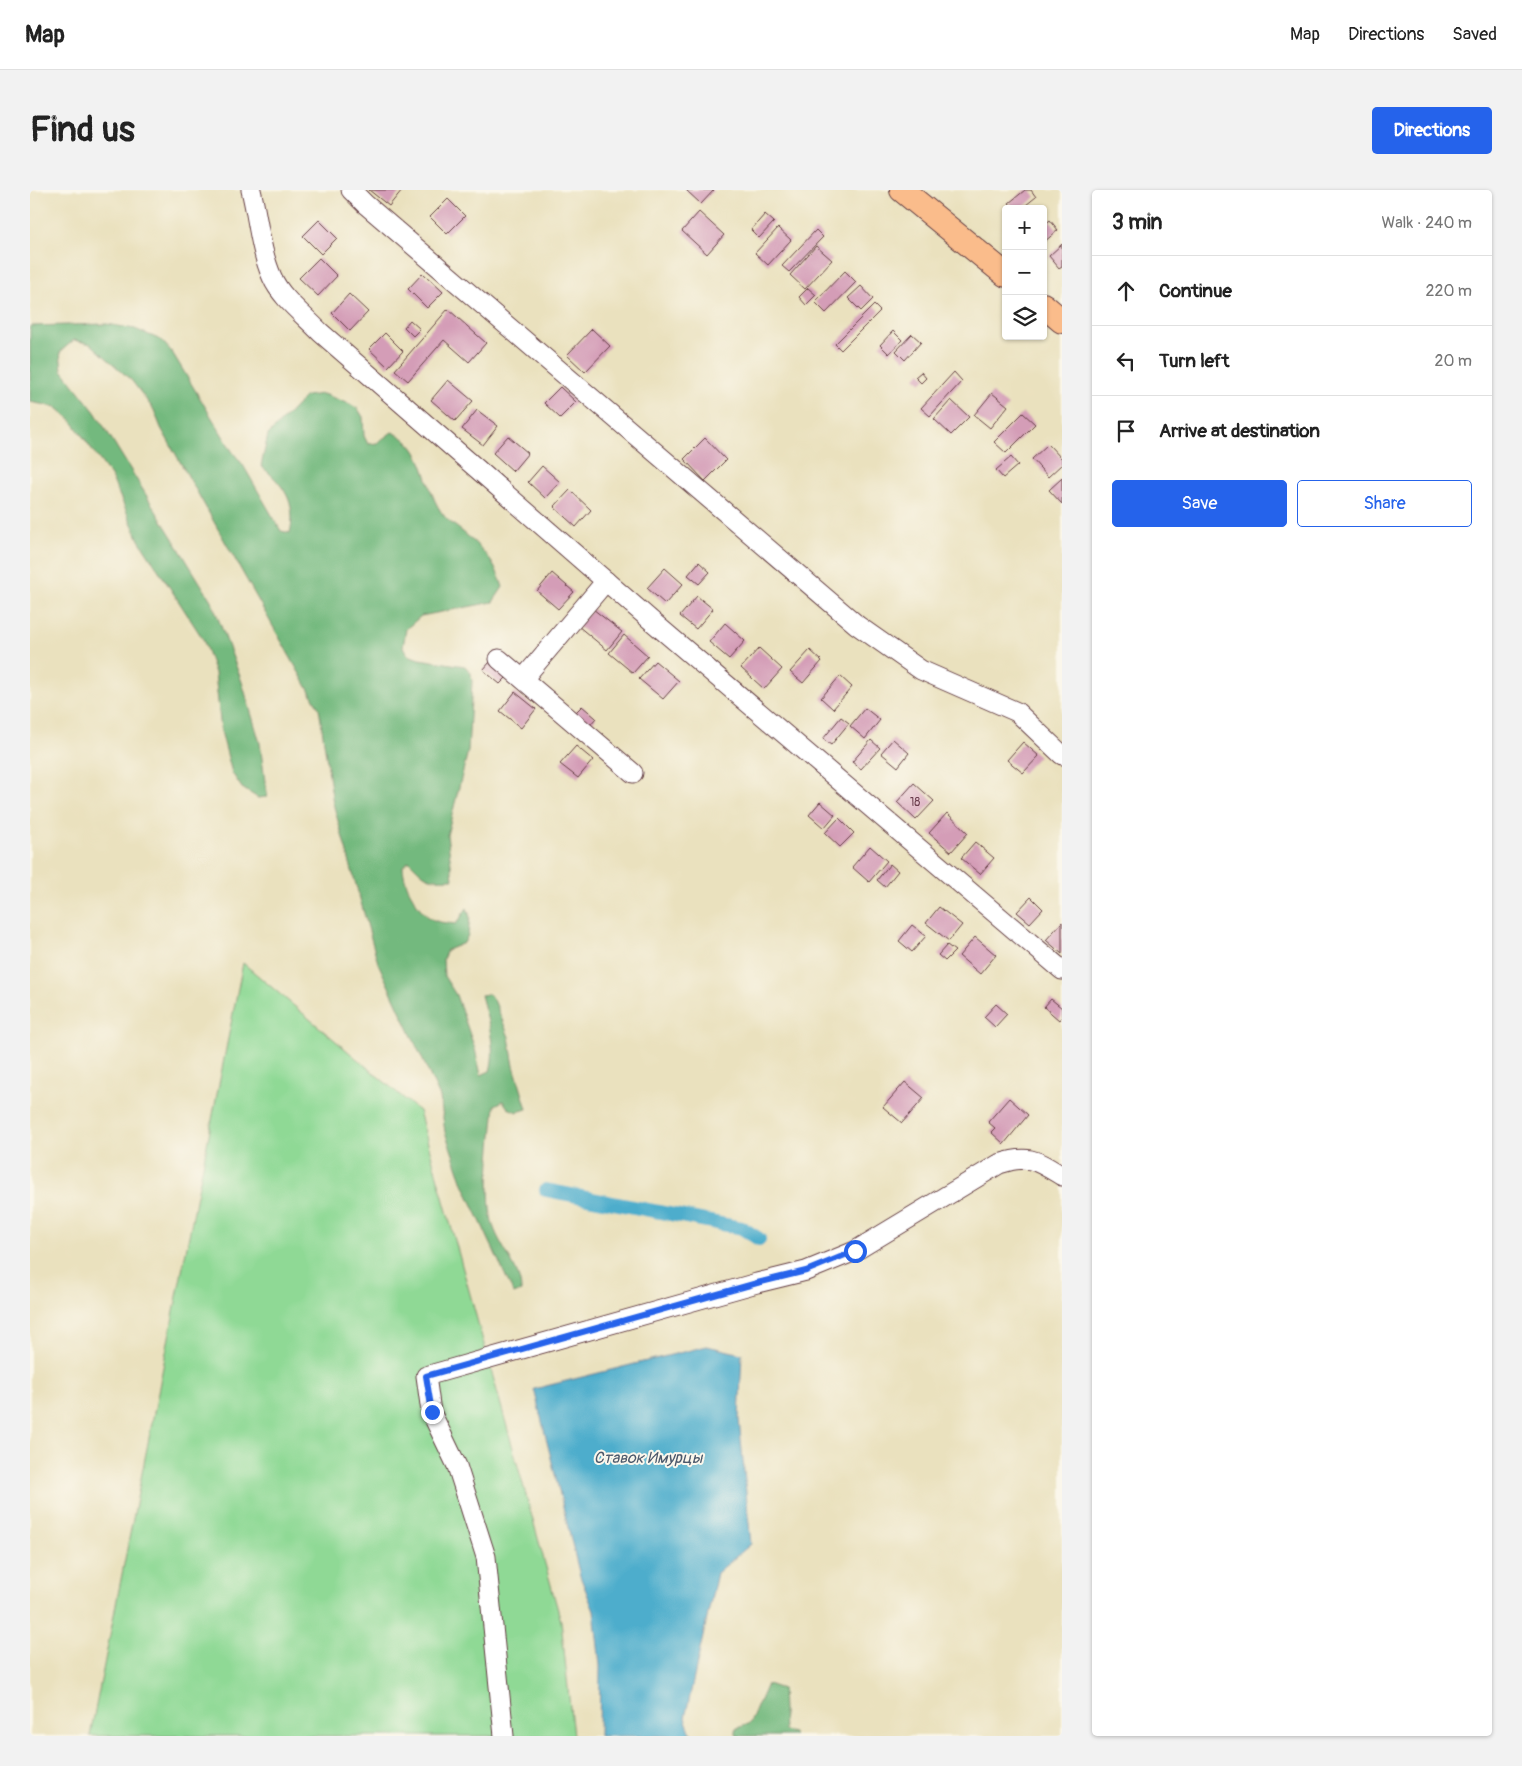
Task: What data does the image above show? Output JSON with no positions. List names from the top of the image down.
{
  "water": ["Ставок Имурцы"],
  "house_numbers": ["18"],
  "page": {
    "header": "Map",
    "nav": ["Map", "Directions", "Saved"],
    "buttons": [
      "Directions",
      ["Save", "Share"]
    ],
    "title": "Find us",
    "heading": ["3 min", "Walk · 240 m"],
    "map_buttons": ["+", "−"],
    "list": [
      ["Continue", "220 m"],
      ["Turn left", "20 m"],
      "Arrive at destination"
    ]
  }
}
